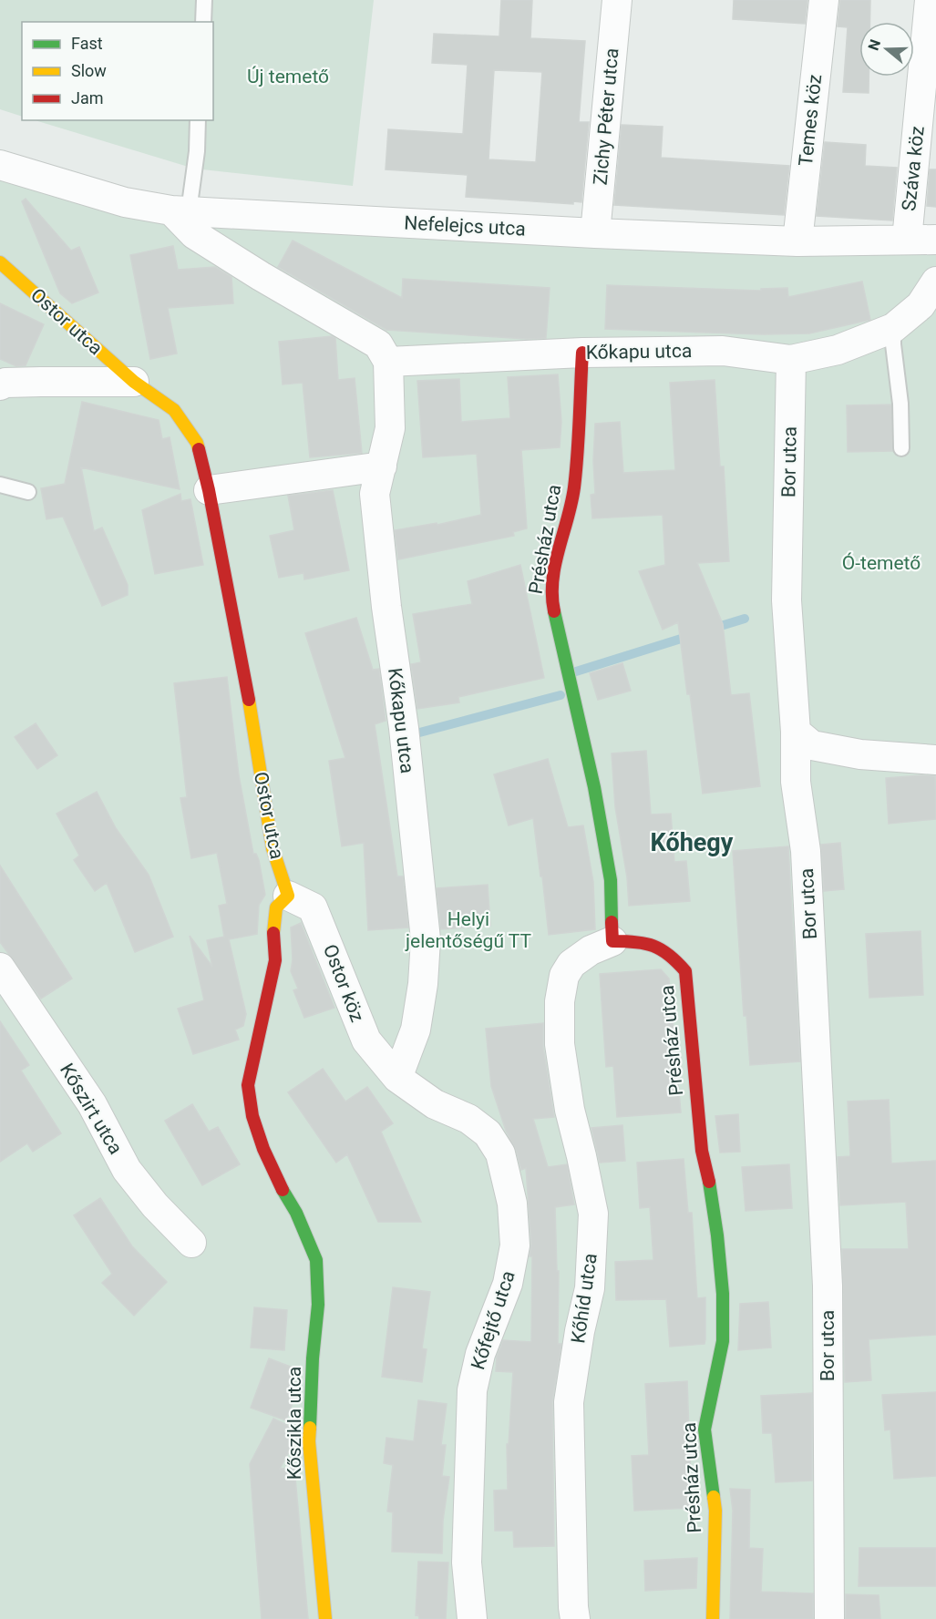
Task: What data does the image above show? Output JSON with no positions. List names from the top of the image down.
{
  "streets": {
    "street": [
      "Zichy Péter utca",
      "Temes köz",
      "Száva köz",
      "Nefelejcs utca",
      "Ostor utca",
      "Kőkapu utca",
      "Bor utca",
      "Présház utca",
      "Ostor köz",
      "Kőszirt utca",
      "Kőhíd utca",
      "Kőfejtő utca",
      "Kőszikla utca"
    ]
  },
  "crossings": [
    ["Zichy Péter utca", "Nefelejcs utca"],
    ["Temes köz", "Nefelejcs utca"],
    ["Száva köz", "Nefelejcs utca"],
    ["Ostor utca", "Ostor köz"],
    ["Ostor utca", "Kőszikla utca"],
    ["Kőkapu utca", "Bor utca"],
    ["Kőkapu utca", "Présház utca"],
    ["Kőkapu utca", "Ostor köz"],
    ["Kőkapu utca", "Kőfejtő utca"],
    ["Présház utca", "Kőhíd utca"],
    ["Ostor köz", "Kőfejtő utca"],
    ["Ostor köz", "Kőszikla utca"]
  ],
  "districts": ["Kőhegy"],
  "parks": ["Új temető", "Ó-temető", "Helyi jelentőségű TT"],
  "legend": ["Fast", "Slow", "Jam"],
  "north": "left"
}
